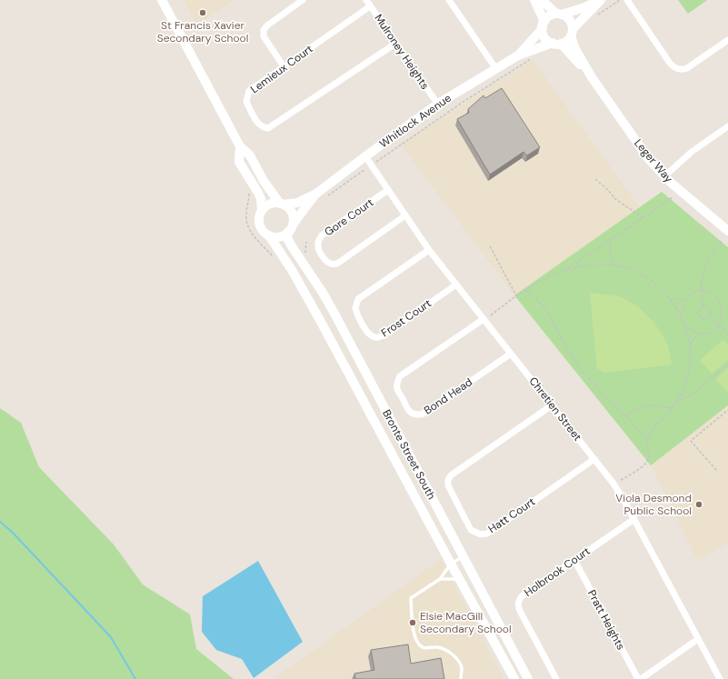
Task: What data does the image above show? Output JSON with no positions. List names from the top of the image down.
{
  "streets": {
    "main road": ["Whitlock Avenue", "Leger Way", "Bronte Street South"],
    "street": [
      "Mulroney Heights",
      "Lemieux Court",
      "Gore Court",
      "Frost Court",
      "Bond Head",
      "Chretien Street",
      "Hatt Court",
      "Holbrook Court",
      "Pratt Heights"
    ]
  },
  "crossings": [
    ["Mulroney Heights", "Lemieux Court"],
    ["Mulroney Heights", "Whitlock Avenue"],
    ["Whitlock Avenue", "Leger Way"],
    ["Whitlock Avenue", "Chretien Street"],
    ["Whitlock Avenue", "Bronte Street South"],
    ["Gore Court", "Chretien Street"],
    ["Frost Court", "Chretien Street"],
    ["Bond Head", "Chretien Street"],
    ["Chretien Street", "Hatt Court"],
    ["Chretien Street", "Holbrook Court"],
    ["Holbrook Court", "Pratt Heights"]
  ],
  "places": ["St Francis Xavier Secondary School", "Viola Desmond Public School", "Elsie MacGill Secondary School"]
}
